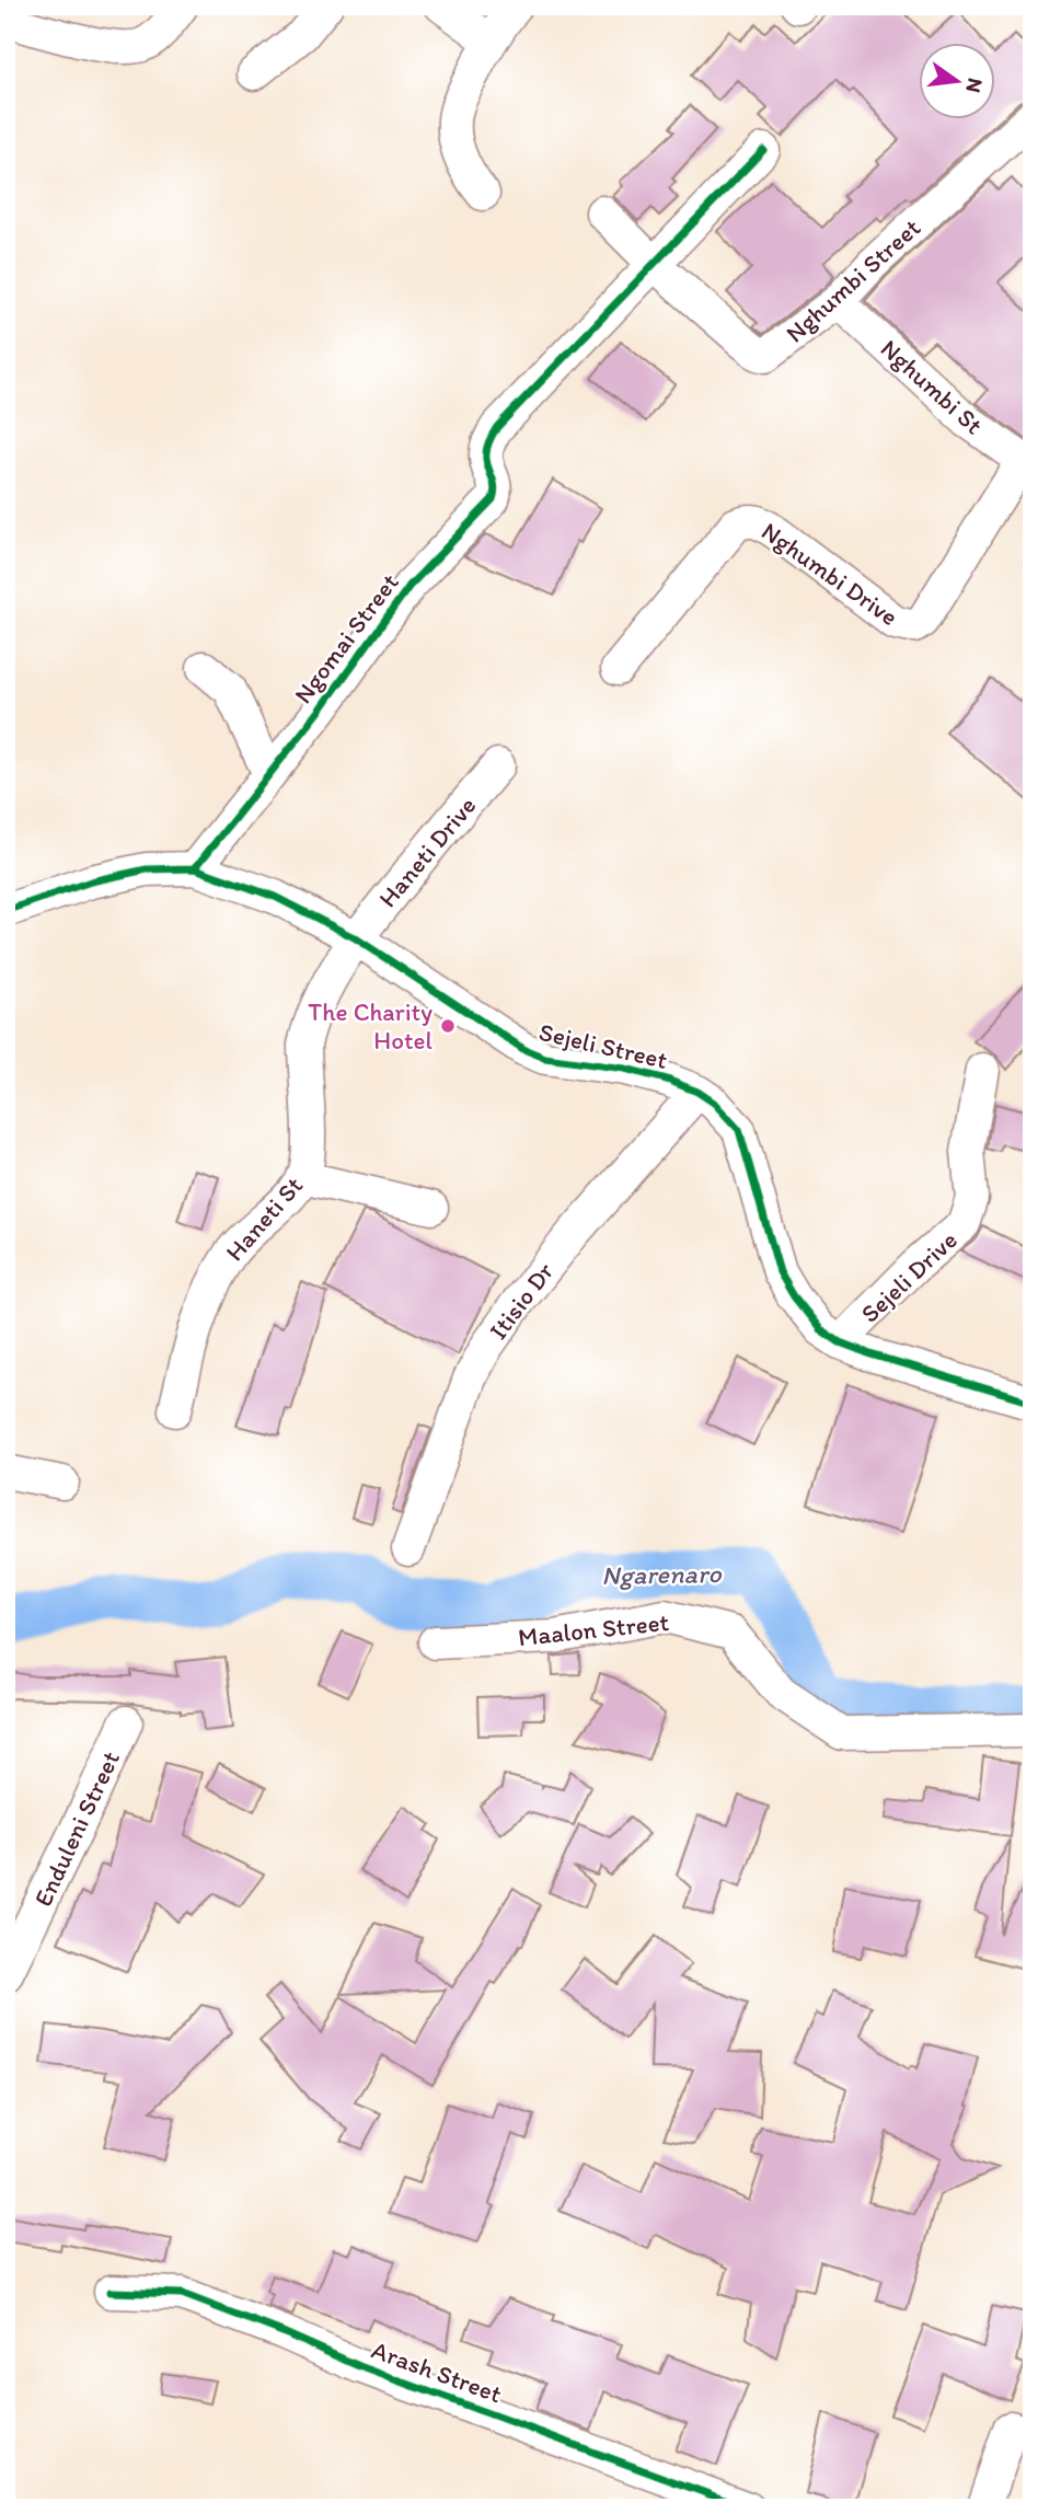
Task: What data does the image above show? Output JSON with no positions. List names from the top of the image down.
{
  "streets": {
    "street": [
      "Nghumbi Street",
      "Nghumbi St",
      "Nghumbi Drive",
      "Ngomai Street",
      "Haneti Drive",
      "Sejeli Street",
      "Haneti St",
      "Sejeli Drive",
      "Itisio Dr",
      "Maalon Street",
      "Enduleni Street",
      "Arash Street"
    ]
  },
  "crossings": [
    ["Nghumbi Street", "Nghumbi St"],
    ["Nghumbi Street", "Ngomai Street"],
    ["Nghumbi St", "Nghumbi Drive"],
    ["Ngomai Street", "Sejeli Street"],
    ["Haneti Drive", "Sejeli Street"],
    ["Haneti Drive", "Haneti St"],
    ["Sejeli Street", "Haneti St"],
    ["Sejeli Street", "Sejeli Drive"],
    ["Sejeli Street", "Itisio Dr"]
  ],
  "water": ["Ngarenaro"],
  "places": ["The Charity Hotel"],
  "north": "right"
}
